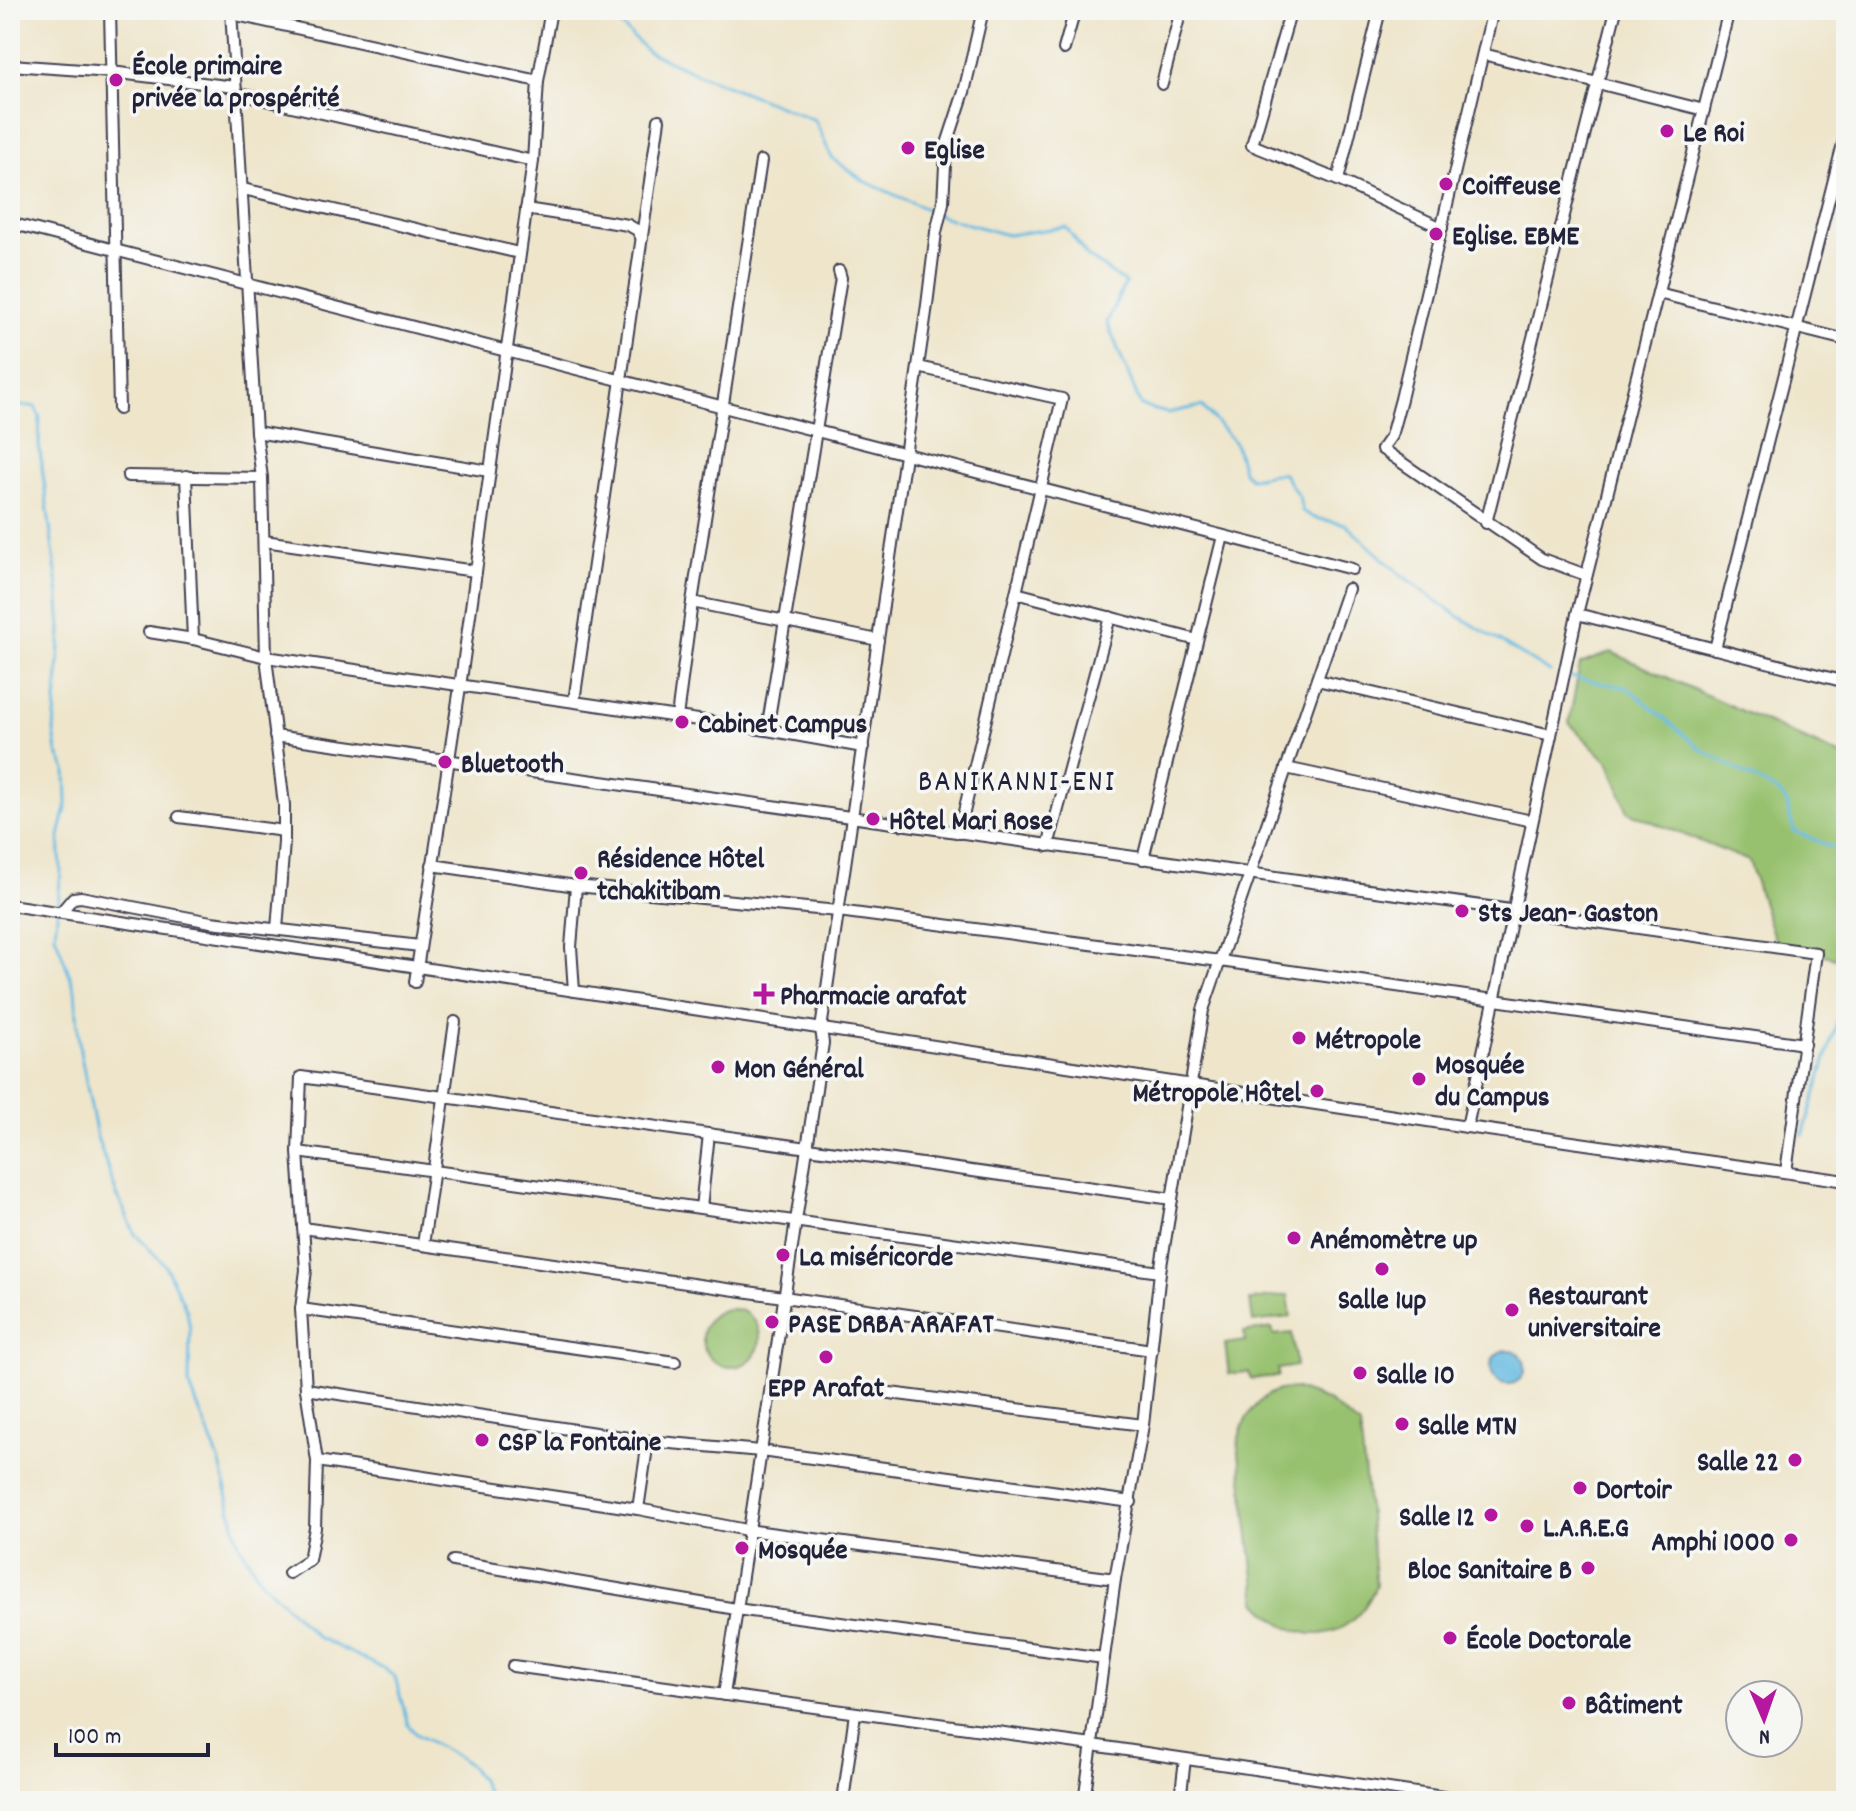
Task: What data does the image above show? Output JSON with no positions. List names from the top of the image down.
{
  "districts": ["BANIKANNI-ENI"],
  "places": {
    "other": [
      "École primaire privée la prospérité",
      "Le Roi",
      "Eglise",
      "Coiffeuse",
      "Eglise. EBME",
      "Cabinet Campus",
      "Bluetooth",
      "Hôtel Mari Rose",
      "Résidence Hôtel tchakitibam",
      "Sts Jean- Gaston",
      "Métropole",
      "Mon Général",
      "Mosquée du Campus",
      "Métropole Hôtel",
      "Anémomètre up",
      "La miséricorde",
      "Salle 1up",
      "Restaurant universitaire",
      "PASE DRBA ARAFAT",
      "EPP Arafat",
      "Salle 10",
      "Salle MTN",
      "CSP la Fontaine",
      "Salle 22",
      "Dortoir",
      "Salle 12",
      "L.A.R.E.G",
      "Amphi 1000",
      "Mosquée",
      "Bloc Sanitaire B",
      "École Doctorale",
      "Bâtiment"
    ],
    "health": ["Pharmacie arafat"]
  },
  "scale_bar": "100 m",
  "north": "bottom"
}
